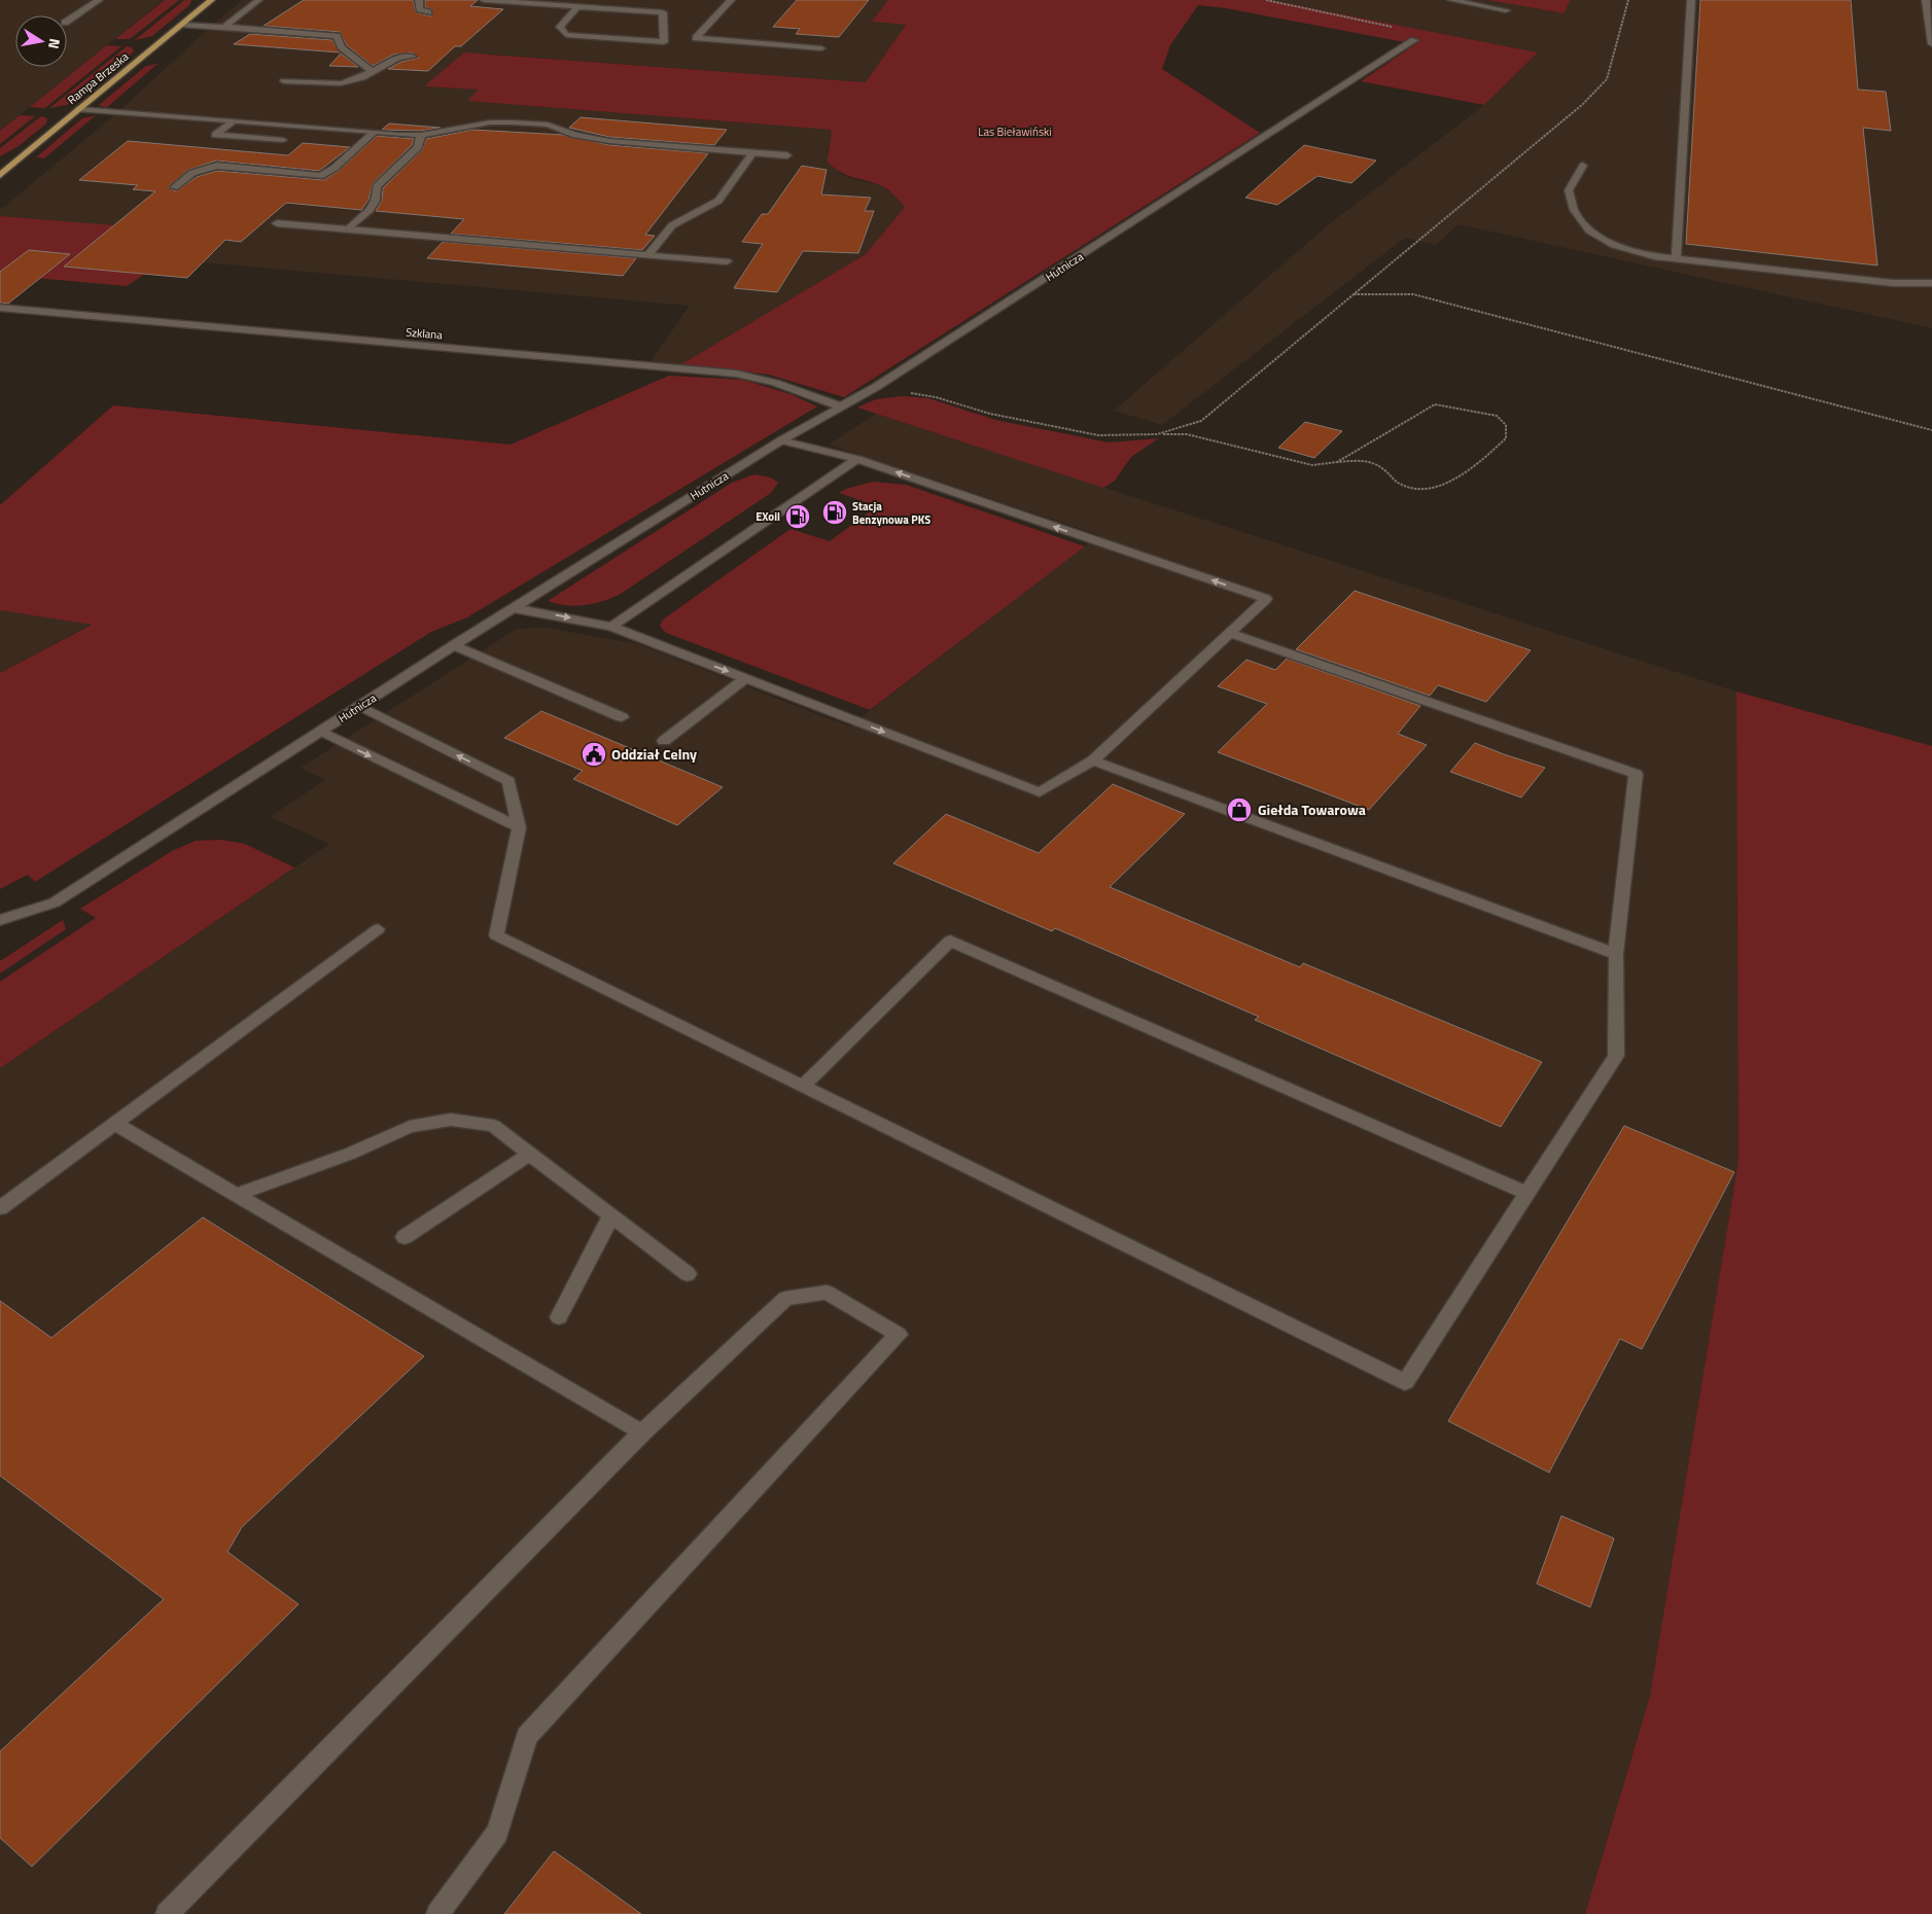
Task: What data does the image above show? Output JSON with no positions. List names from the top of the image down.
{
  "streets": {
    "highway": ["Rampa Brzeska"],
    "street": ["Hutnicza", "Szklana"]
  },
  "crossings": [
    ["Hutnicza", "Szklana"]
  ],
  "parks": ["Las Bieławiński"],
  "places": {
    "fuel station": ["Stacja Benzynowa PKS", "EXoil"],
    "public building": ["Oddział Celny"],
    "shop": ["Giełda Towarowa"]
  },
  "north": "right"
}
